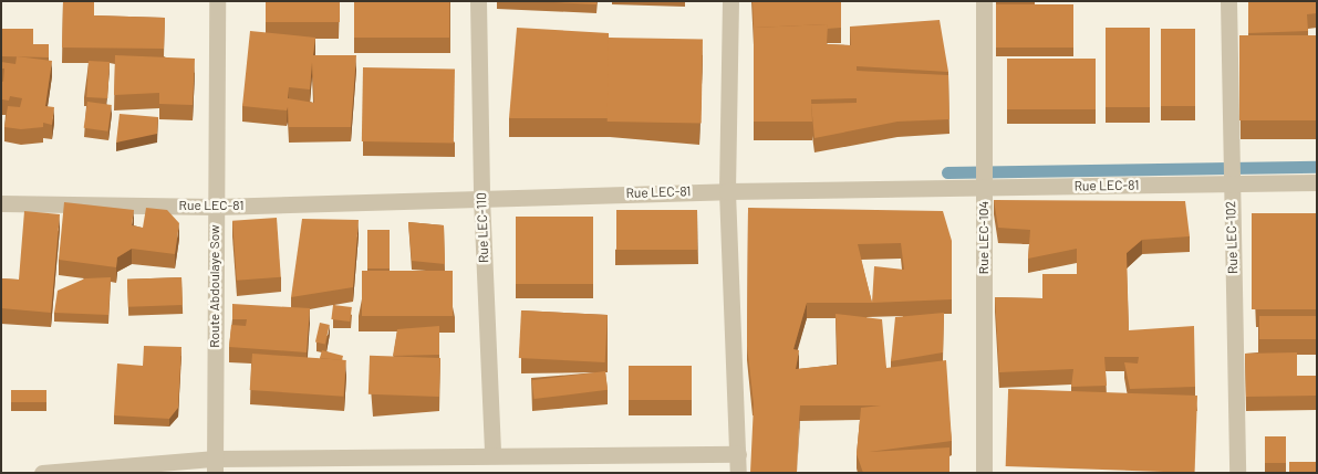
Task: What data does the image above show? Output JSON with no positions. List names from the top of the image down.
{
  "streets": {
    "street": [
      "Rue LEC-81",
      "Rue LEC-110",
      "Rue LEC-104",
      "Rue LEC-102",
      "Route Abdoulaye Sow"
    ]
  },
  "crossings": [
    ["Rue LEC-81", "Rue LEC-110"],
    ["Rue LEC-81", "Rue LEC-104"],
    ["Rue LEC-81", "Rue LEC-102"],
    ["Rue LEC-81", "Route Abdoulaye Sow"]
  ]
}
